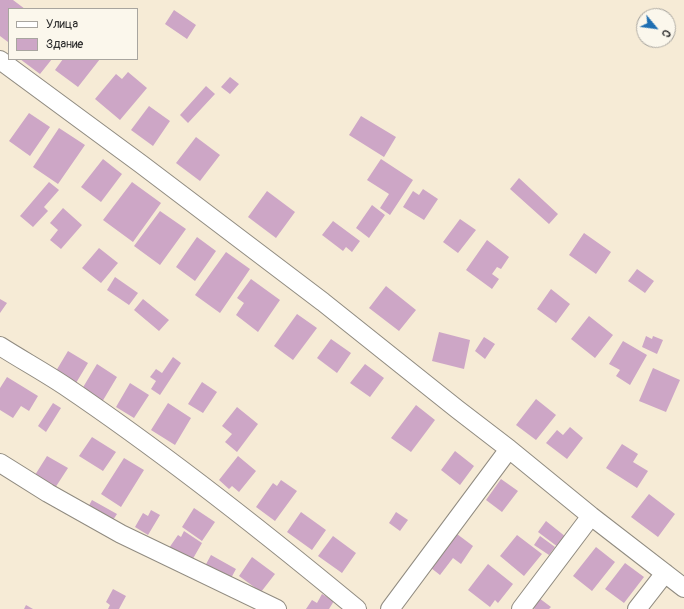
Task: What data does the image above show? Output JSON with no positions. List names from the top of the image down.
{
  "legend": ["Улица", "Здание"],
  "north": "bottom right"
}
